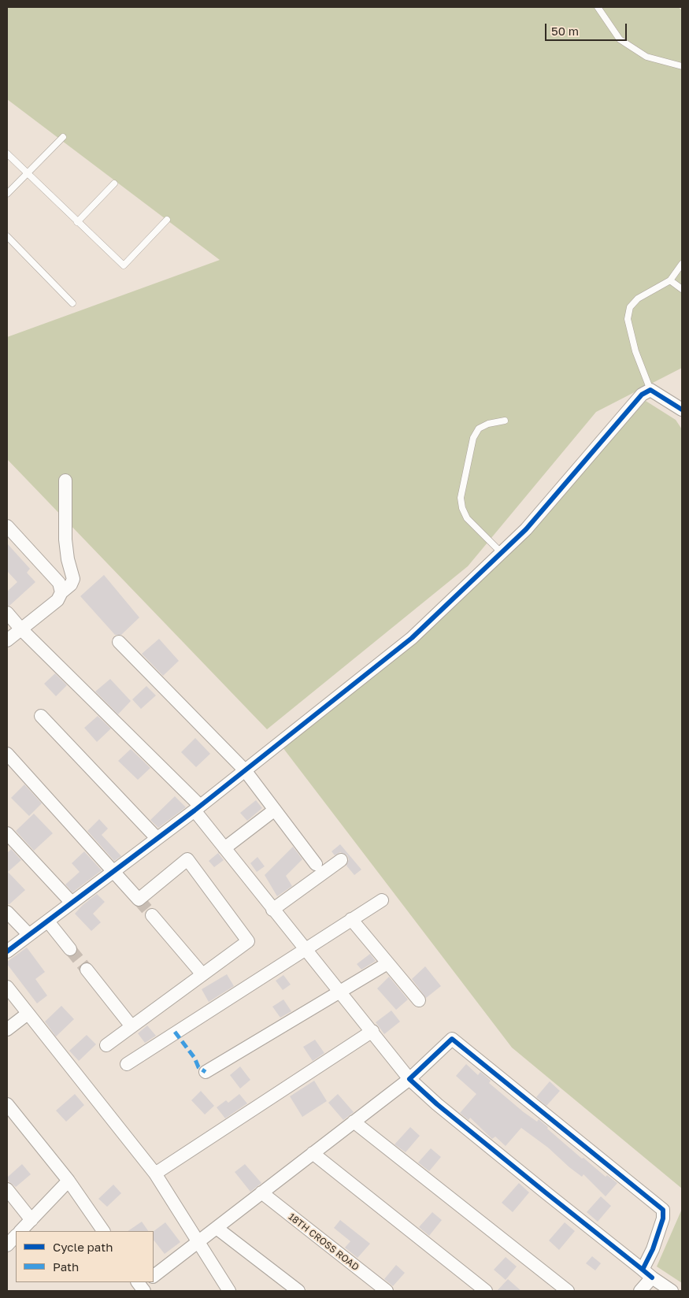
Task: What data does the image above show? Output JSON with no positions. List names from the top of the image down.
{
  "streets": {
    "street": ["18TH CROSS ROAD"]
  },
  "legend": ["Cycle path", "Path"],
  "scale_bar": "50 m"
}
